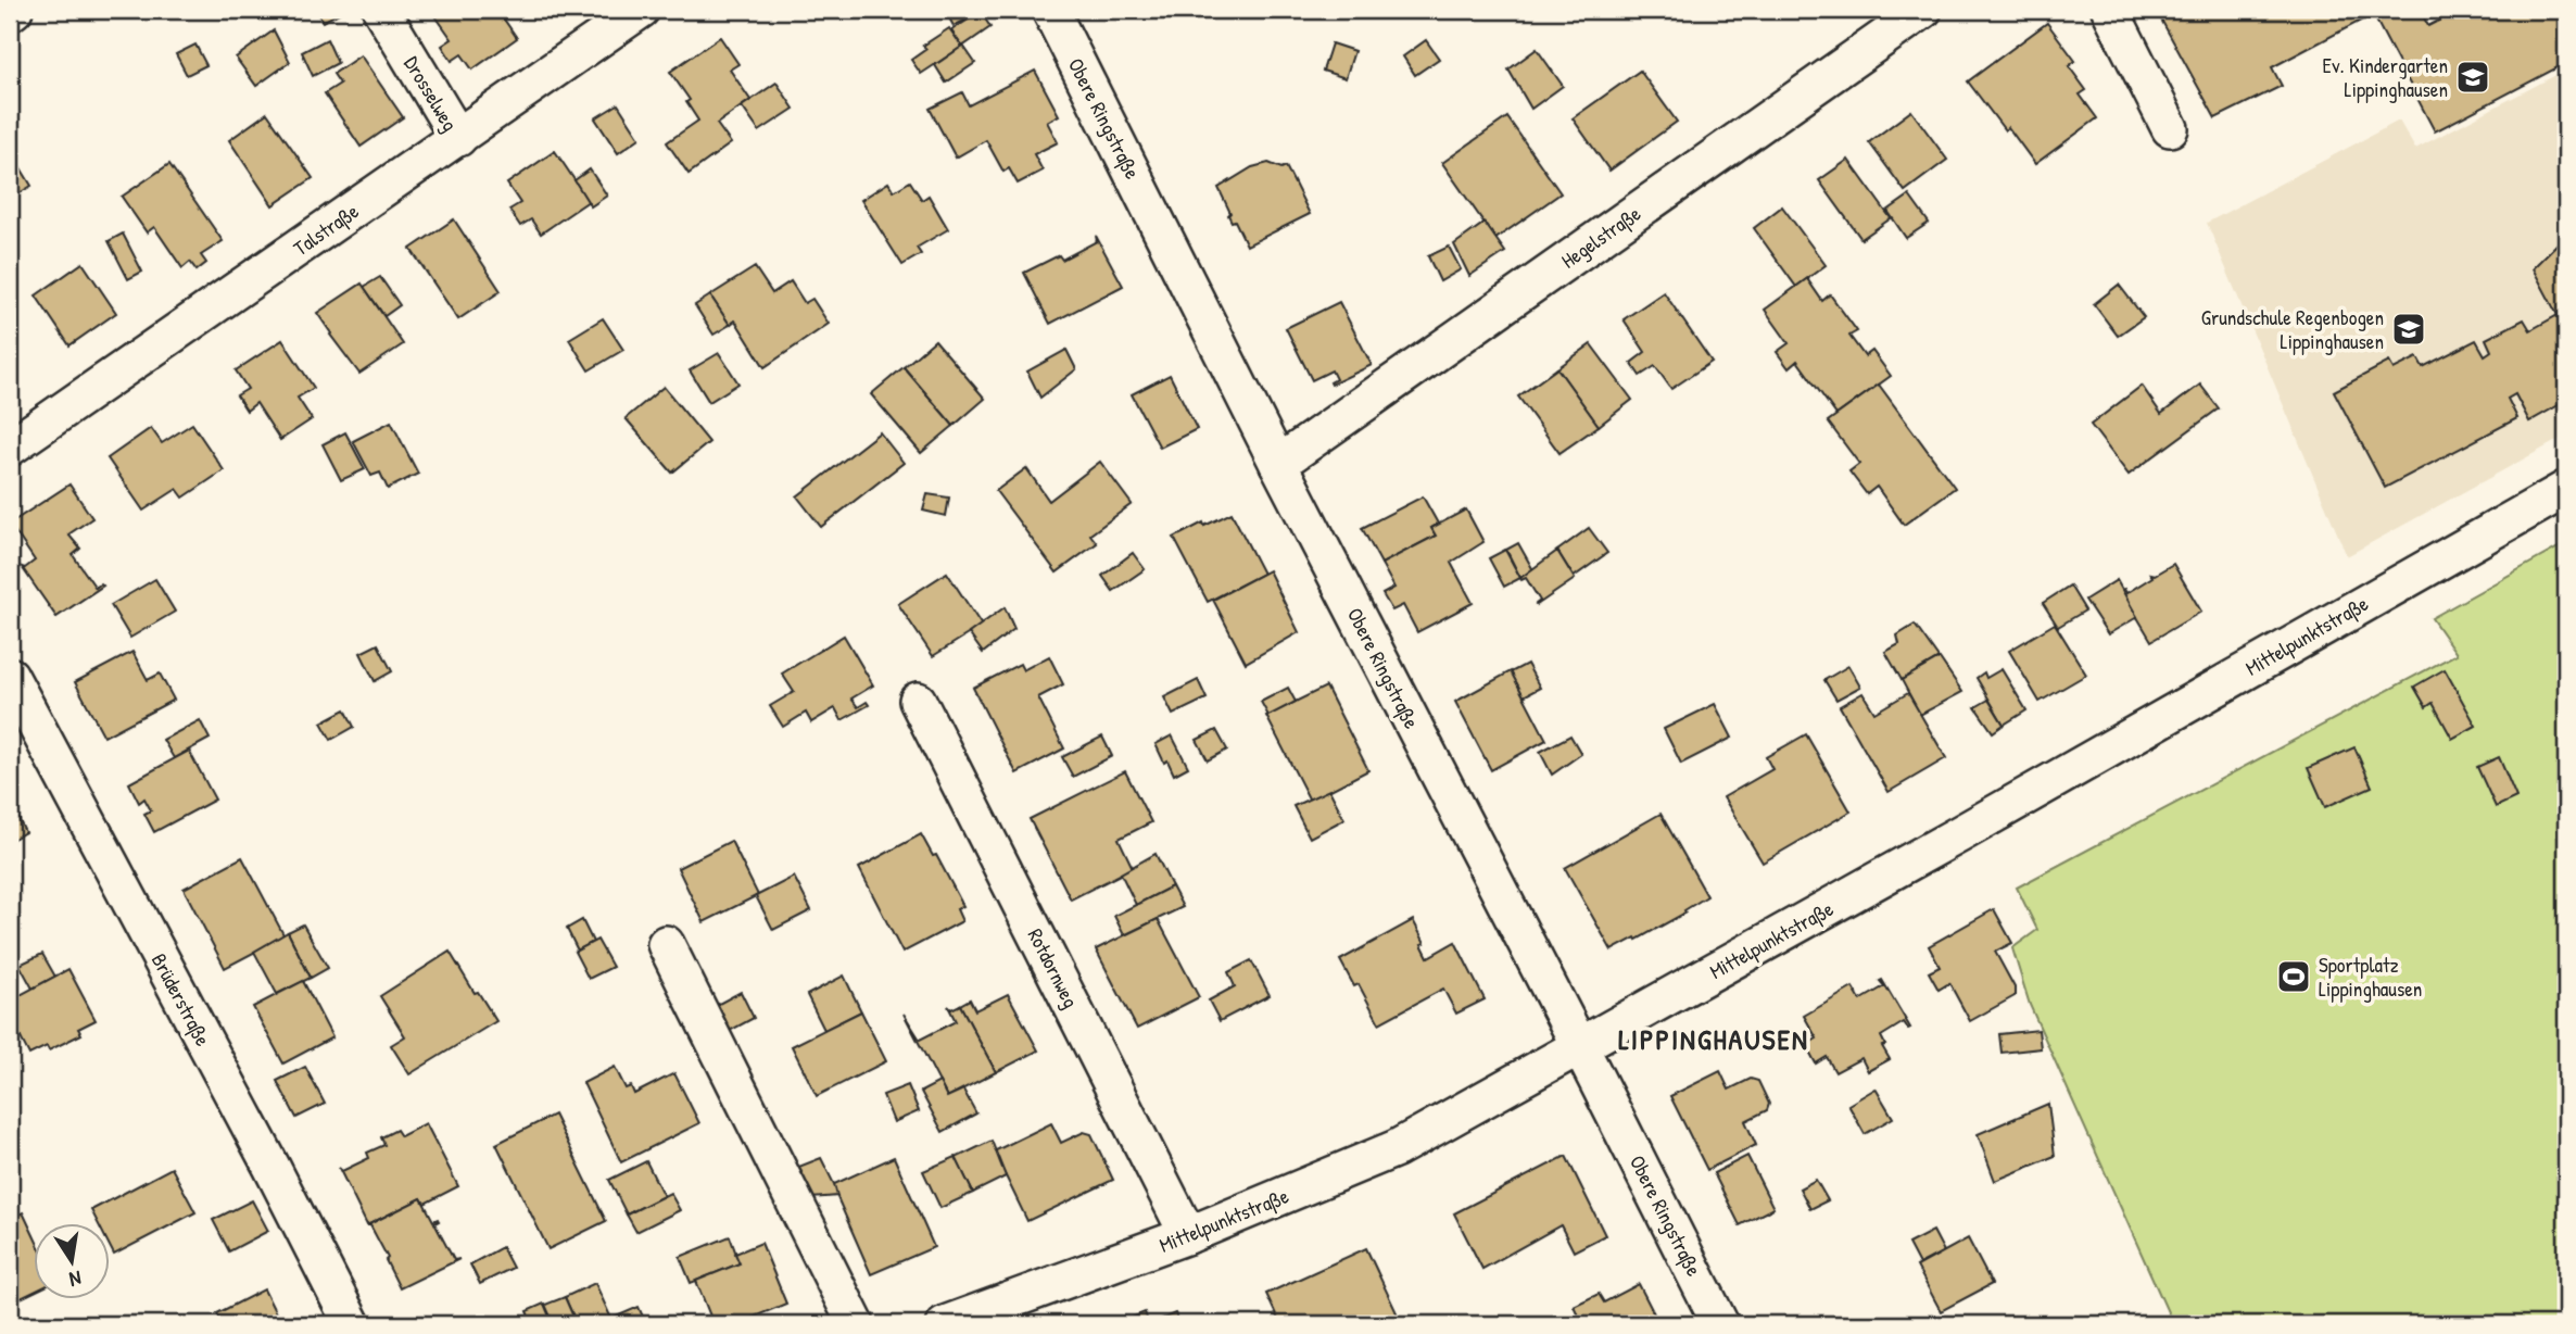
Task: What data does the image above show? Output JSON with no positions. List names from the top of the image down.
{
  "streets": {
    "street": [
      "Drosselweg",
      "Obere Ringstraße",
      "Talstraße",
      "Hegelstraße",
      "Mittelpunktstraße",
      "Rotdornweg",
      "Brüderstraße"
    ]
  },
  "crossings": [
    ["Drosselweg", "Talstraße"],
    ["Obere Ringstraße", "Hegelstraße"],
    ["Obere Ringstraße", "Mittelpunktstraße"],
    ["Mittelpunktstraße", "Rotdornweg"]
  ],
  "districts": ["LIPPINGHAUSEN"],
  "places": {
    "school or university": ["Ev. Kindergarten Lippinghausen", "Grundschule Regenbogen Lippinghausen"],
    "sports": ["Sportplatz Lippinghausen"]
  },
  "north": "bottom"
}
